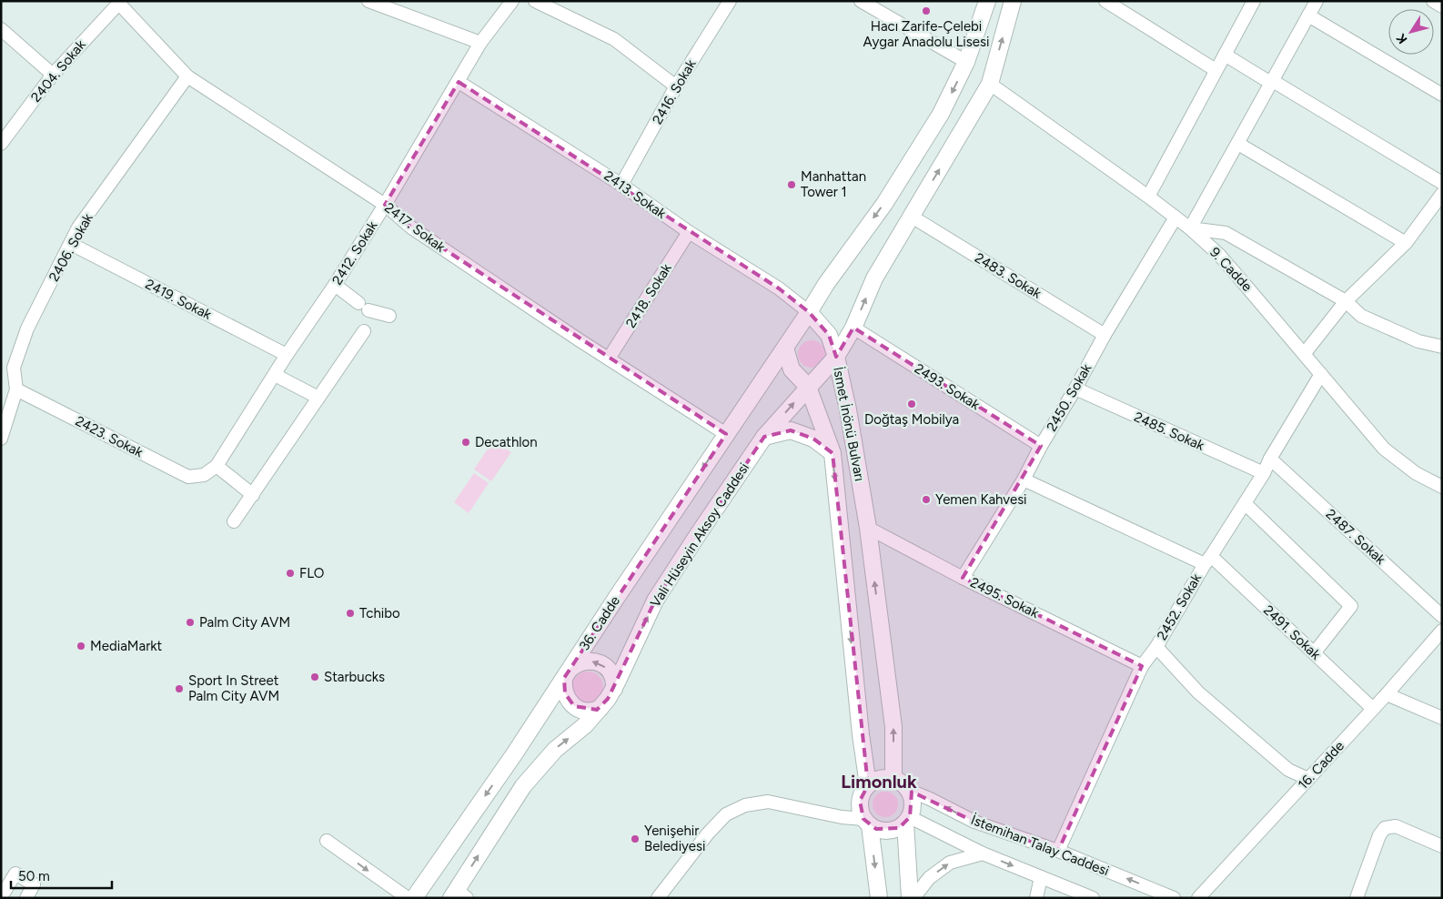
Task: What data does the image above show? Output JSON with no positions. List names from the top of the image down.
{
  "streets": {
    "main road": ["İsmet İnönü Bulvarı", "Vali Hüseyin Aksoy Caddesi", "36. Cadde"],
    "street": [
      "2404. Sokak",
      "2416. Sokak",
      "2413. Sokak",
      "2417. Sokak",
      "2406. Sokak",
      "2412. Sokak",
      "9. Cadde",
      "2483. Sokak",
      "2418. Sokak",
      "2419. Sokak",
      "2493. Sokak",
      "2450. Sokak",
      "2485. Sokak",
      "2423. Sokak",
      "2487. Sokak",
      "2495. Sokak",
      "2452. Sokak",
      "2491. Sokak",
      "16. Cadde",
      "İstemihan Talay Caddesi"
    ]
  },
  "crossings": [
    ["2404. Sokak", "2417. Sokak"],
    ["2416. Sokak", "2413. Sokak"],
    ["2413. Sokak", "2412. Sokak"],
    ["2413. Sokak", "2418. Sokak"],
    ["2417. Sokak", "2406. Sokak"],
    ["2417. Sokak", "2412. Sokak"],
    ["2417. Sokak", "2418. Sokak"],
    ["2417. Sokak", "36. Cadde"],
    ["2406. Sokak", "2419. Sokak"],
    ["2406. Sokak", "2423. Sokak"],
    ["2412. Sokak", "2419. Sokak"],
    ["2412. Sokak", "2423. Sokak"],
    ["9. Cadde", "2450. Sokak"],
    ["9. Cadde", "İsmet İnönü Bulvarı"],
    ["9. Cadde", "2452. Sokak"],
    ["2483. Sokak", "2450. Sokak"],
    ["2483. Sokak", "İsmet İnönü Bulvarı"],
    ["2493. Sokak", "2450. Sokak"],
    ["2493. Sokak", "İsmet İnönü Bulvarı"],
    ["2450. Sokak", "2485. Sokak"],
    ["2450. Sokak", "2495. Sokak"],
    ["2450. Sokak", "2491. Sokak"],
    ["İsmet İnönü Bulvarı", "Vali Hüseyin Aksoy Caddesi"],
    ["İsmet İnönü Bulvarı", "2495. Sokak"],
    ["İsmet İnönü Bulvarı", "İstemihan Talay Caddesi"],
    ["2485. Sokak", "2452. Sokak"],
    ["Vali Hüseyin Aksoy Caddesi", "36. Cadde"],
    ["2487. Sokak", "2452. Sokak"],
    ["2495. Sokak", "2452. Sokak"],
    ["2452. Sokak", "2491. Sokak"],
    ["2452. Sokak", "İstemihan Talay Caddesi"],
    ["2491. Sokak", "16. Cadde"]
  ],
  "one_way": ["Vali Hüseyin Aksoy Caddesi", "36. Cadde"],
  "districts": ["Limonluk"],
  "places": [
    "Hacı Zarife-Çelebi Aygar Anadolu Lisesi",
    "Manhattan Tower 1",
    "Doğtaş Mobilya",
    "Decathlon",
    "Yemen Kahvesi",
    "FLO",
    "Tchibo",
    "Palm City AVM",
    "MediaMarkt",
    "Starbucks",
    "Sport In Street Palm City AVM",
    "Yenişehir Belediyesi"
  ],
  "scale_bar": "50 m",
  "north": "bottom left"
}
